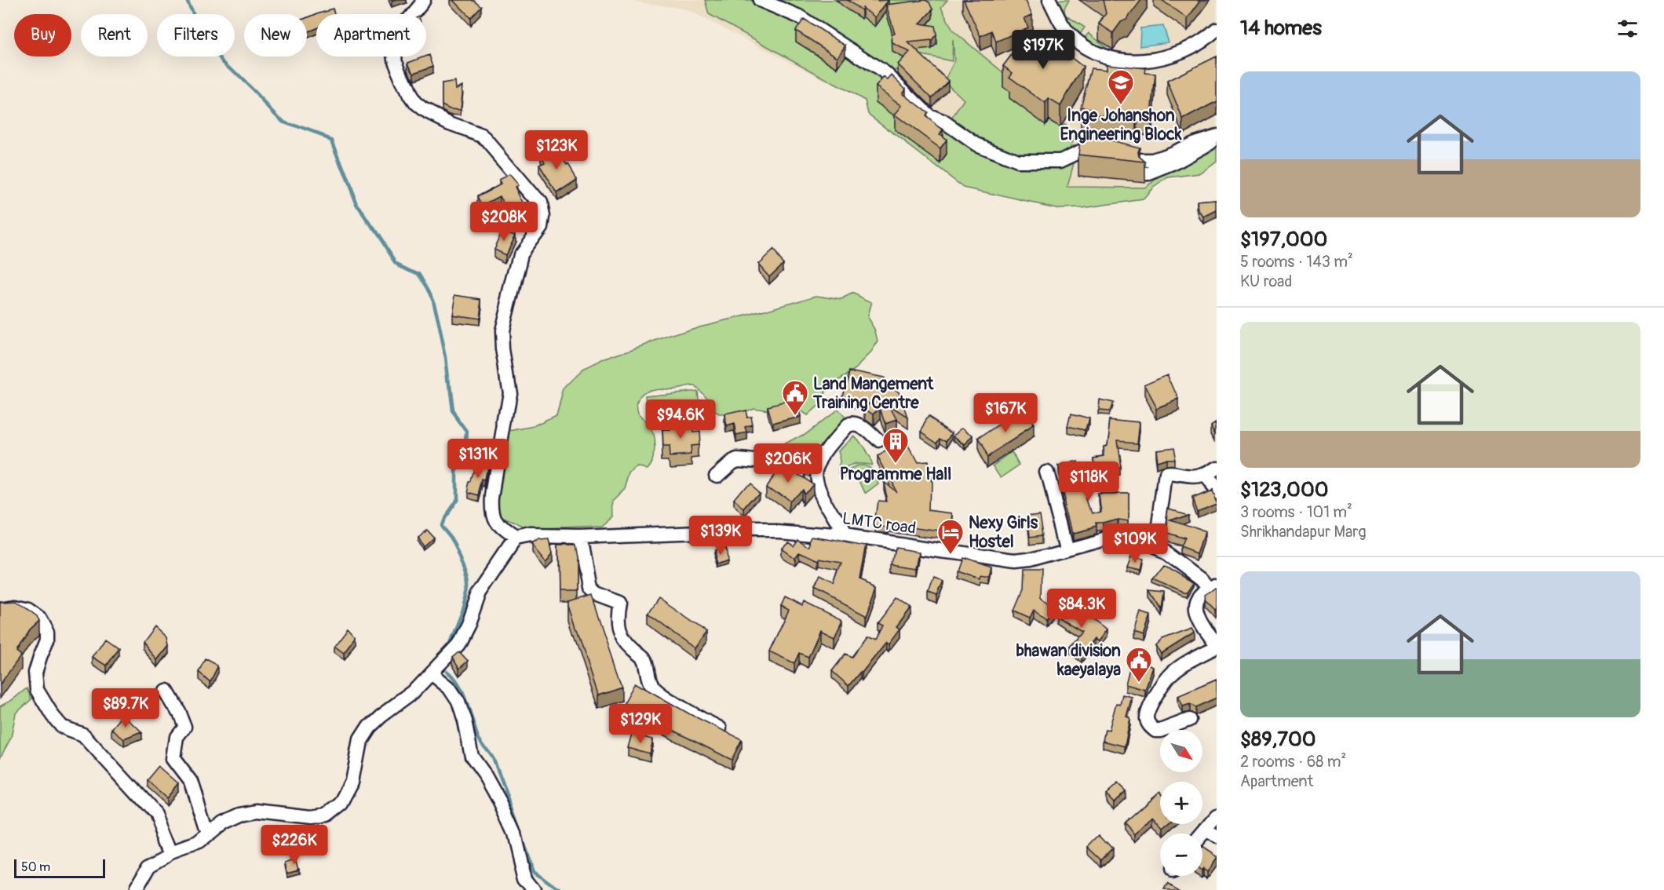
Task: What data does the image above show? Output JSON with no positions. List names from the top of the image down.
{
  "streets": {
    "street": ["LMTC road"]
  },
  "places": {
    "school or university": ["Inge Johanshon Engineering Block"],
    "public building": ["Land Mangement Training Centre", "bhawan division kaeyalaya"],
    "building": ["Programme Hall"],
    "hotel": ["Nexy Girls Hostel"]
  },
  "scale_bar": "50 m",
  "north": "bottom right",
  "page": {
    "heading": "14 homes",
    "chip": [
      "Buy",
      "Rent",
      "Filters",
      "New",
      "Apartment"
    ],
    "price": [
      "$197K",
      "$123K",
      "$208K",
      "$167K",
      "$94.6K",
      "$131K",
      "$206K",
      "$118K",
      "$139K",
      "$109K",
      "$84.3K",
      "$89.7K",
      "$129K",
      "$226K"
    ],
    "list": [
      {
        "name": "$197,000",
        "note": "5 rooms · 143 m² · KU road"
      },
      {
        "name": "$123,000",
        "note": "3 rooms · 101 m² · Shrikhandapur Marg"
      },
      {
        "name": "$89,700",
        "note": "2 rooms · 68 m² · Apartment"
      }
    ],
    "map_buttons": ["+", "−"],
    "scale": "50 m"
  }
}
